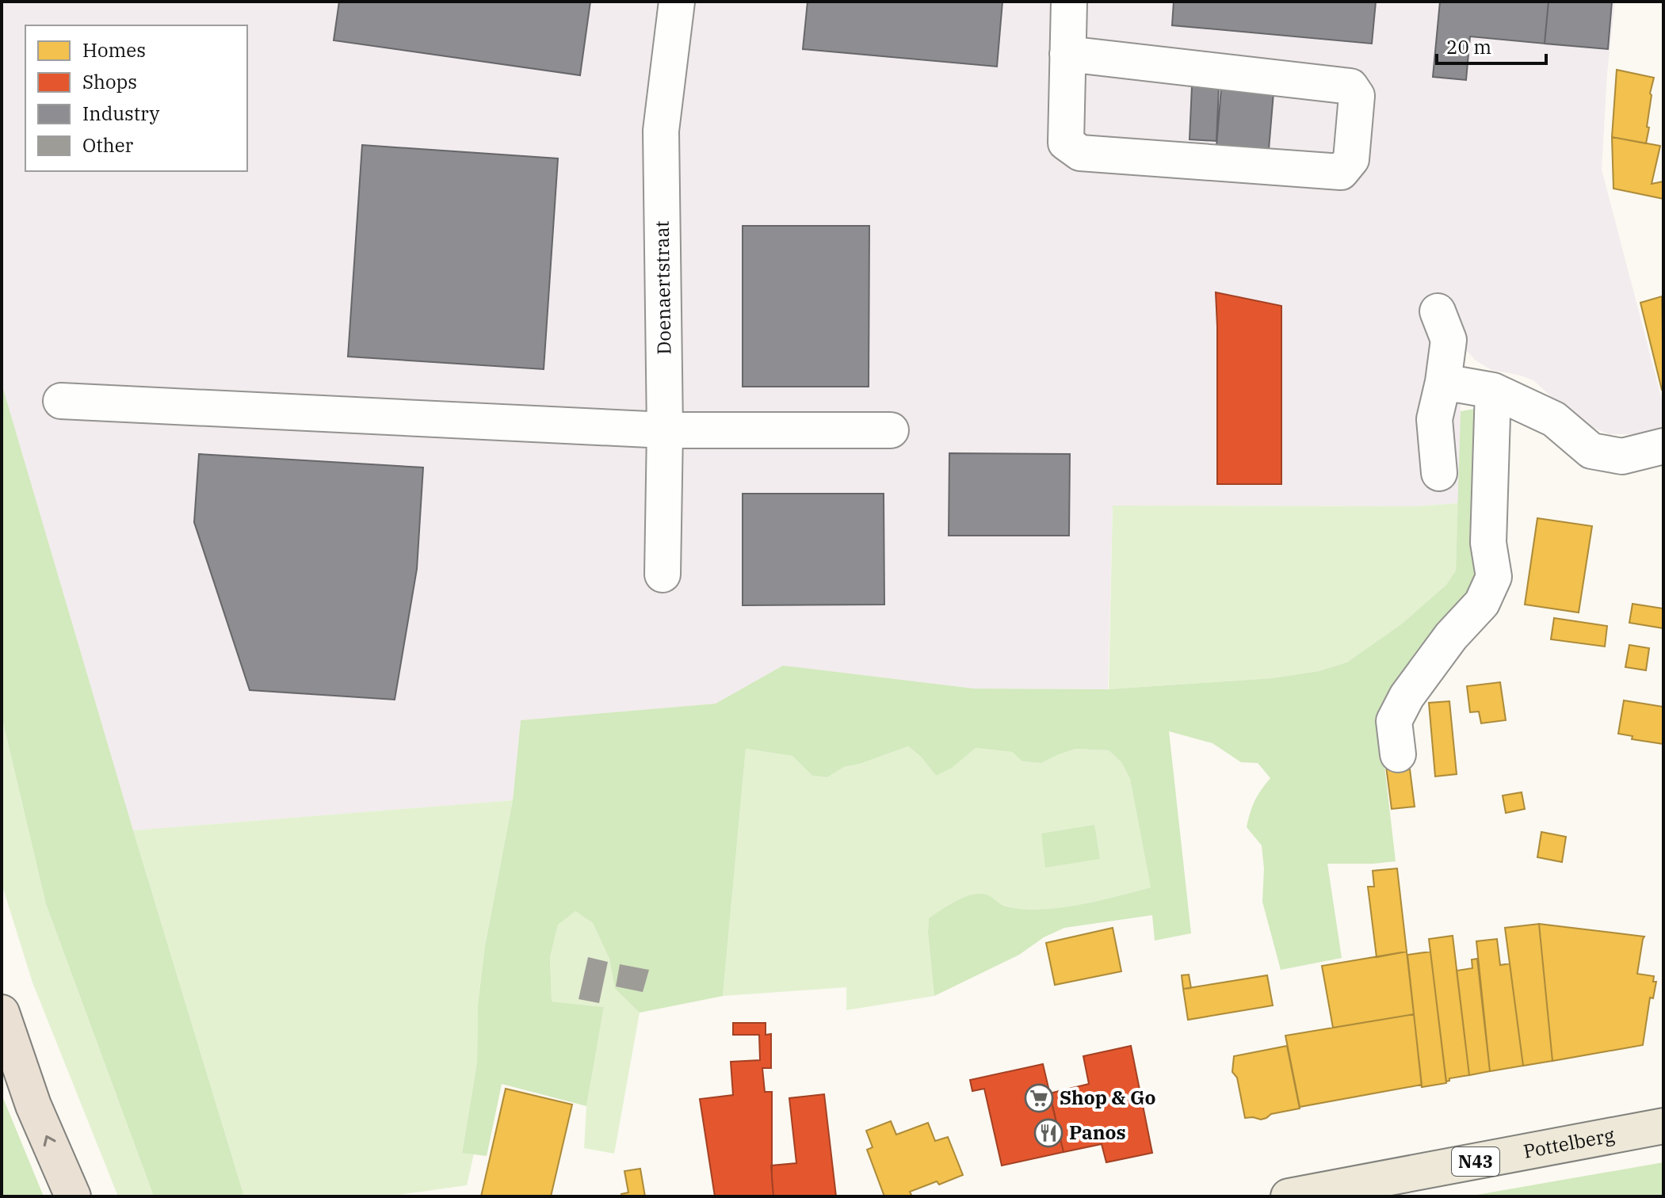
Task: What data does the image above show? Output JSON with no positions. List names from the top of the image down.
{
  "streets": {
    "main road": ["Pottelberg", "N43"],
    "street": ["Doenaertstraat"]
  },
  "places": {
    "supermarket": ["Shop & Go"],
    "restaurant": ["Panos"]
  },
  "legend": [
    "Homes",
    "Shops",
    "Industry",
    "Other"
  ],
  "scale_bar": "20 m"
}
